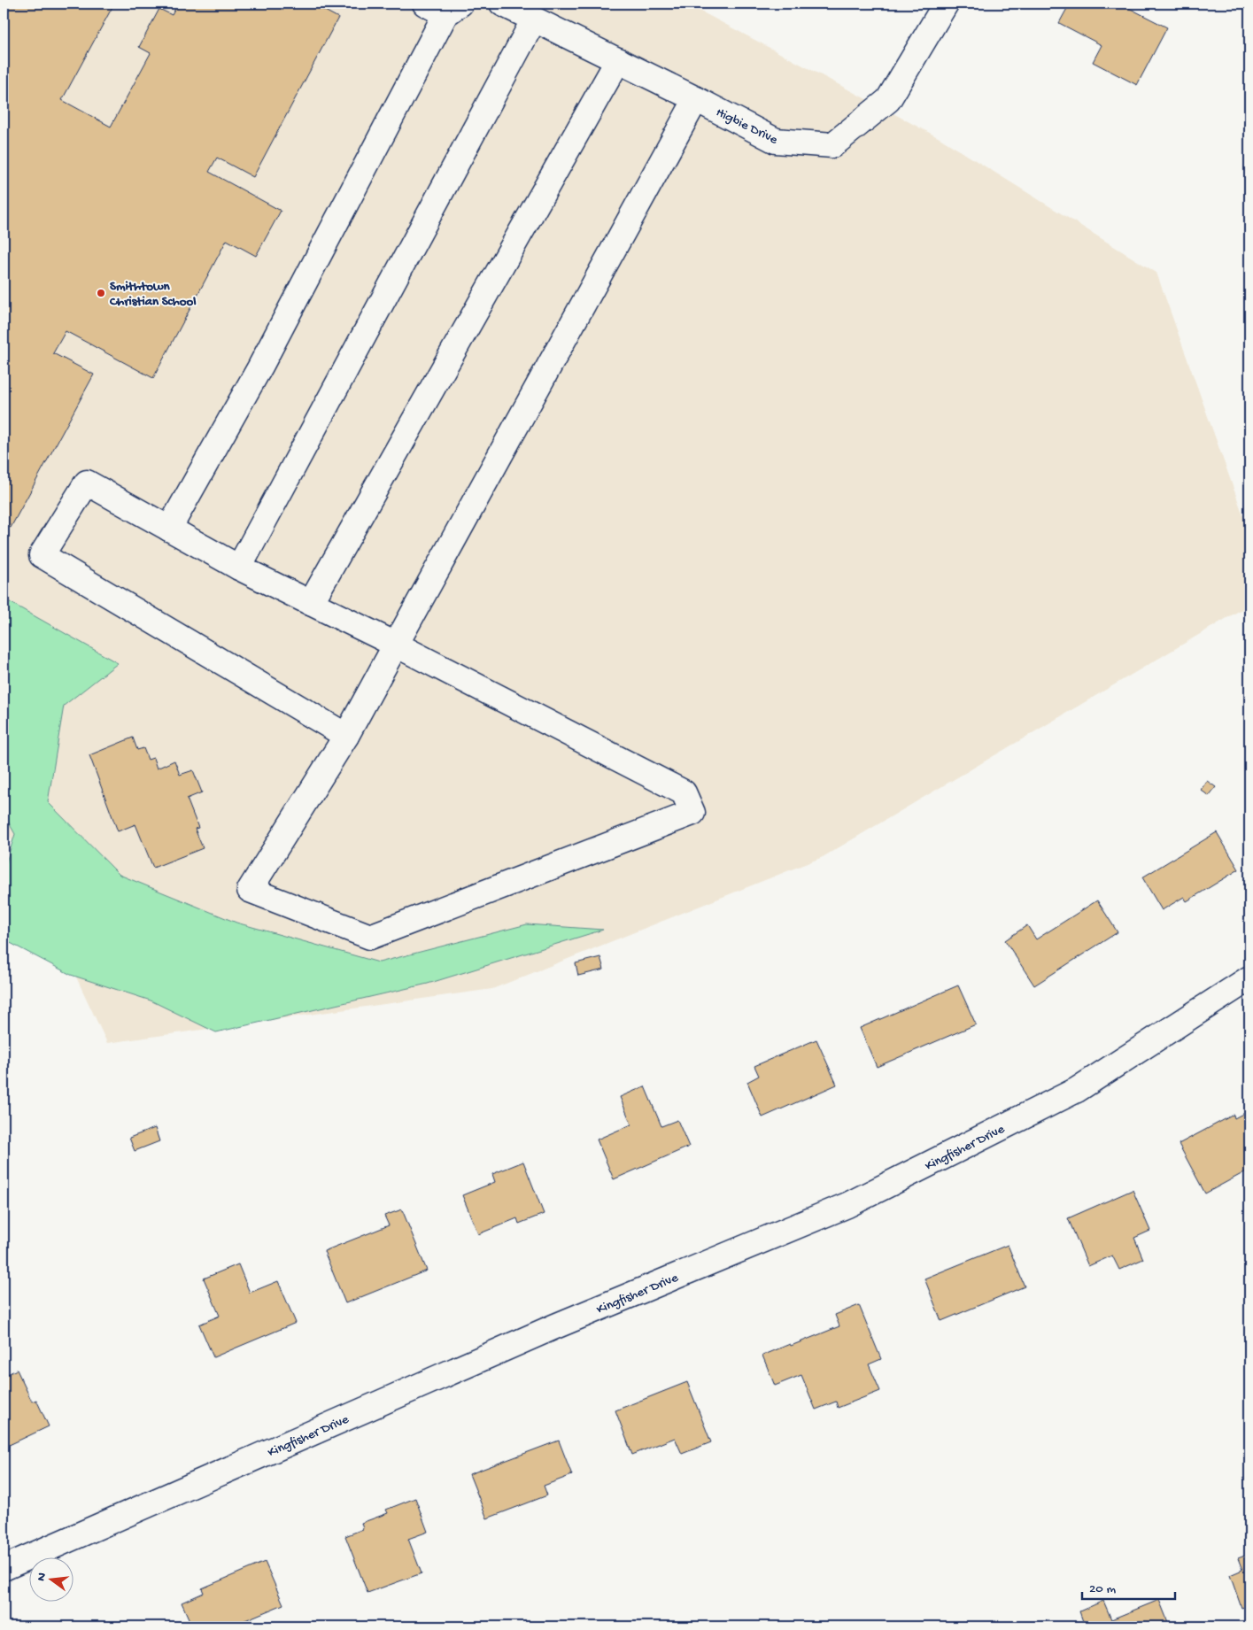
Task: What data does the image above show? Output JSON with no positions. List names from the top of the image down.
{
  "streets": {
    "street": ["Higbie Drive", "Kingfisher Drive"]
  },
  "places": ["Smithtown Christian School"],
  "scale_bar": "20 m",
  "north": "left"
}
